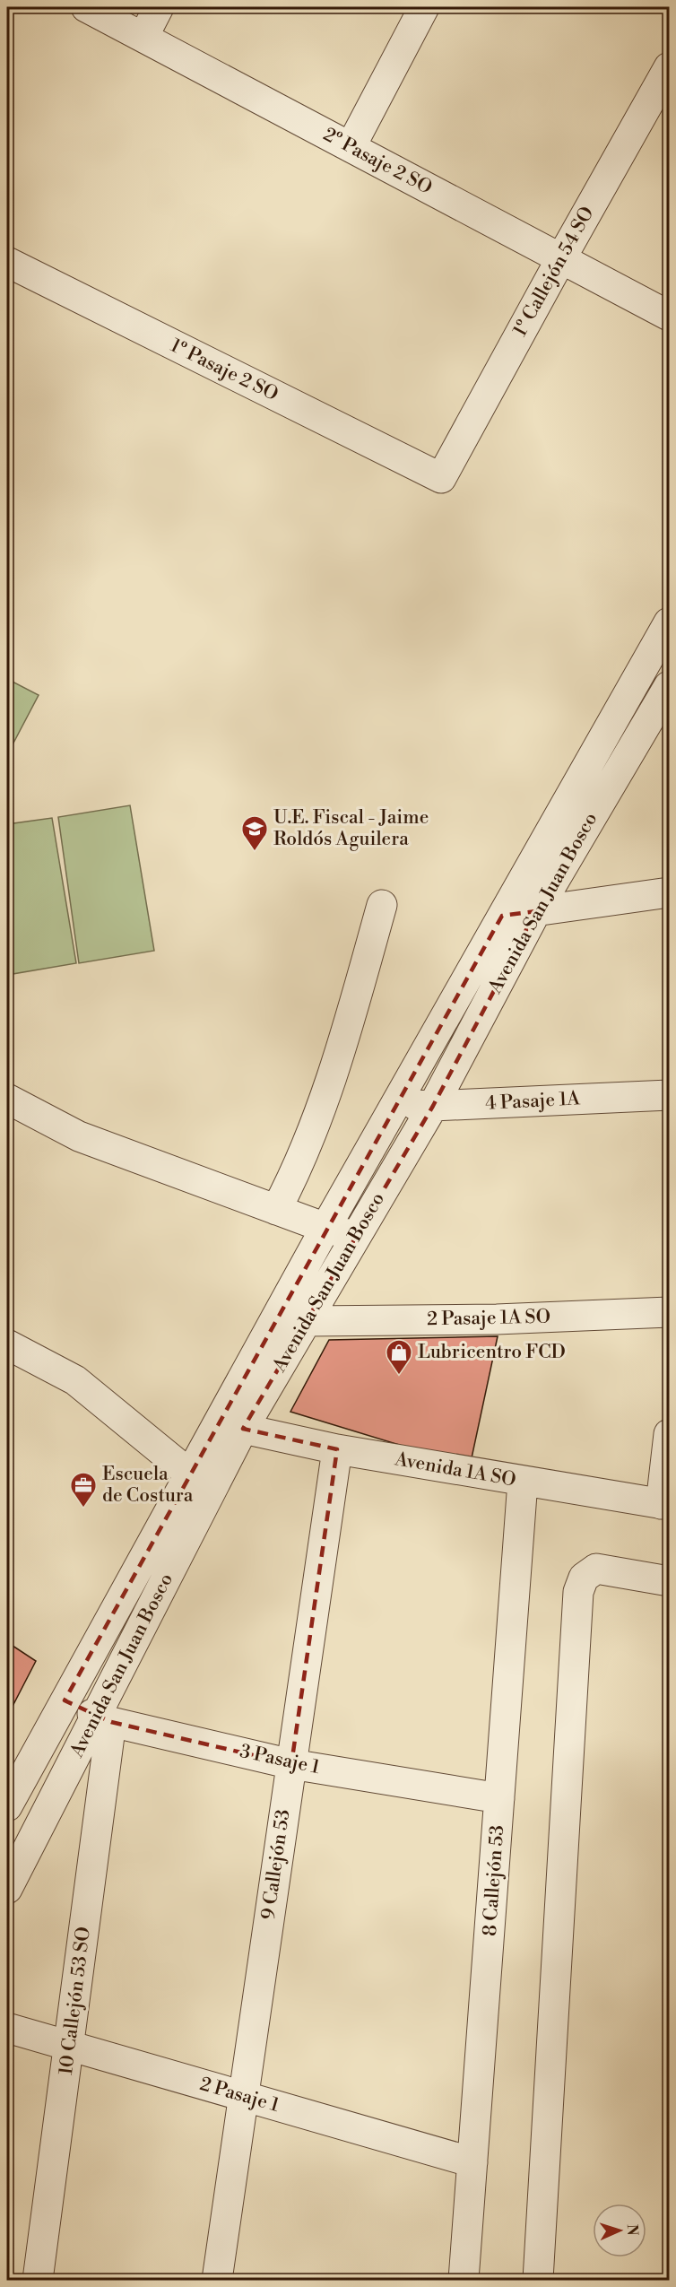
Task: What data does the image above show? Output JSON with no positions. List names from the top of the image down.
{
  "streets": {
    "street": [
      "2º Pasaje 2 SO",
      "1º Callejón 54 SO",
      "1º Pasaje 2 SO",
      "Avenida San Juan Bosco",
      "4 Pasaje 1A",
      "2 Pasaje 1A SO",
      "Avenida 1A SO",
      "3 Pasaje 1",
      "9 Callejón 53",
      "8 Callejón 53",
      "10 Callejón 53 SO",
      "2 Pasaje 1"
    ]
  },
  "crossings": [
    ["2º Pasaje 2 SO", "1º Callejón 54 SO"],
    ["1º Callejón 54 SO", "1º Pasaje 2 SO"],
    ["Avenida San Juan Bosco", "4 Pasaje 1A"],
    ["Avenida San Juan Bosco", "2 Pasaje 1A SO"],
    ["Avenida San Juan Bosco", "Avenida 1A SO"],
    ["Avenida San Juan Bosco", "3 Pasaje 1"],
    ["Avenida San Juan Bosco", "10 Callejón 53 SO"],
    ["Avenida 1A SO", "9 Callejón 53"],
    ["Avenida 1A SO", "8 Callejón 53"],
    ["3 Pasaje 1", "9 Callejón 53"],
    ["3 Pasaje 1", "8 Callejón 53"],
    ["3 Pasaje 1", "10 Callejón 53 SO"],
    ["9 Callejón 53", "2 Pasaje 1"],
    ["8 Callejón 53", "2 Pasaje 1"],
    ["10 Callejón 53 SO", "2 Pasaje 1"]
  ],
  "places": {
    "school or university": ["U.E. Fiscal - Jaime Roldós Aguilera"],
    "shop": ["Lubricentro FCD"],
    "office": ["Escuela de Costura"]
  },
  "north": "right"
}
